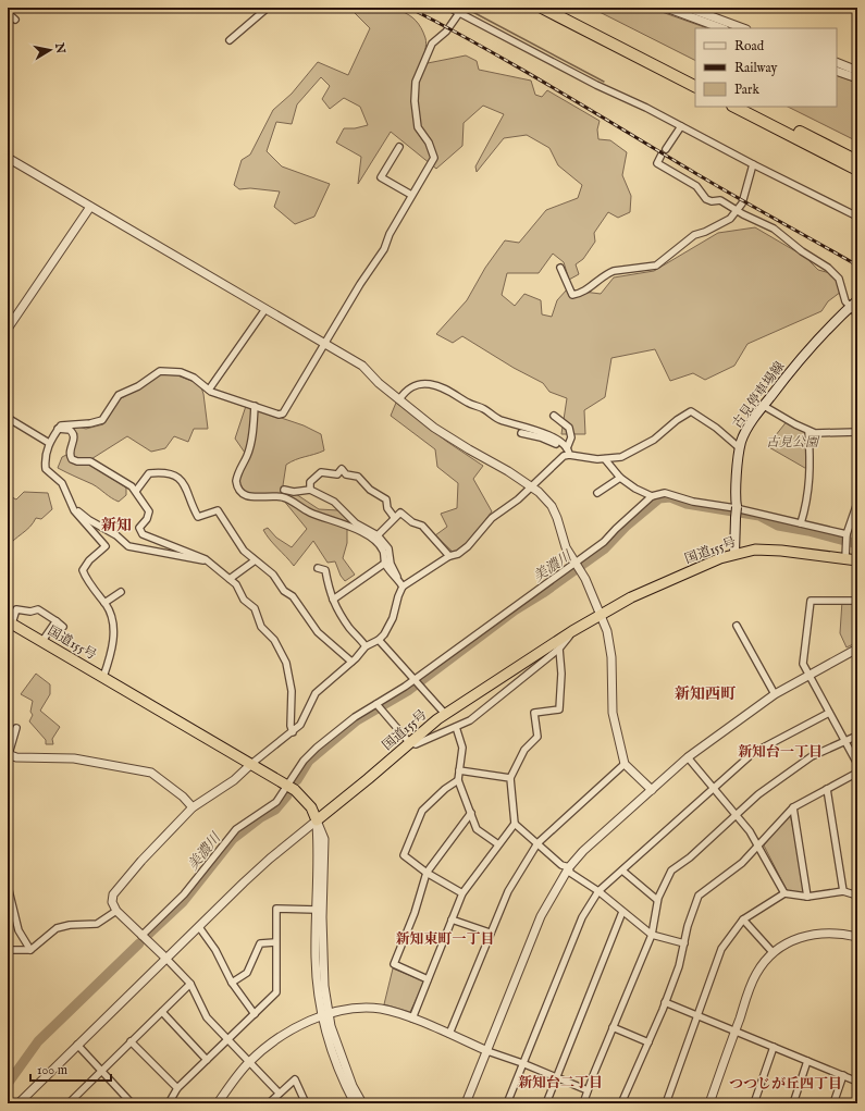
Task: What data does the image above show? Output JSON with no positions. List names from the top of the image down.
{
  "streets": {
    "highway": ["国道155号"],
    "main road": ["古見停車場線"]
  },
  "crossings": [
    ["古見停車場線", "国道155号"]
  ],
  "districts": [
    "新知",
    "新知西町",
    "新知台一丁目",
    "新知東町一丁目",
    "新知台二丁目",
    "つつじが丘四丁目"
  ],
  "water": ["美濃川"],
  "parks": ["古見公園"],
  "legend": ["Road", "Railway", "Park"],
  "scale_bar": "100 m",
  "north": "right"
}
